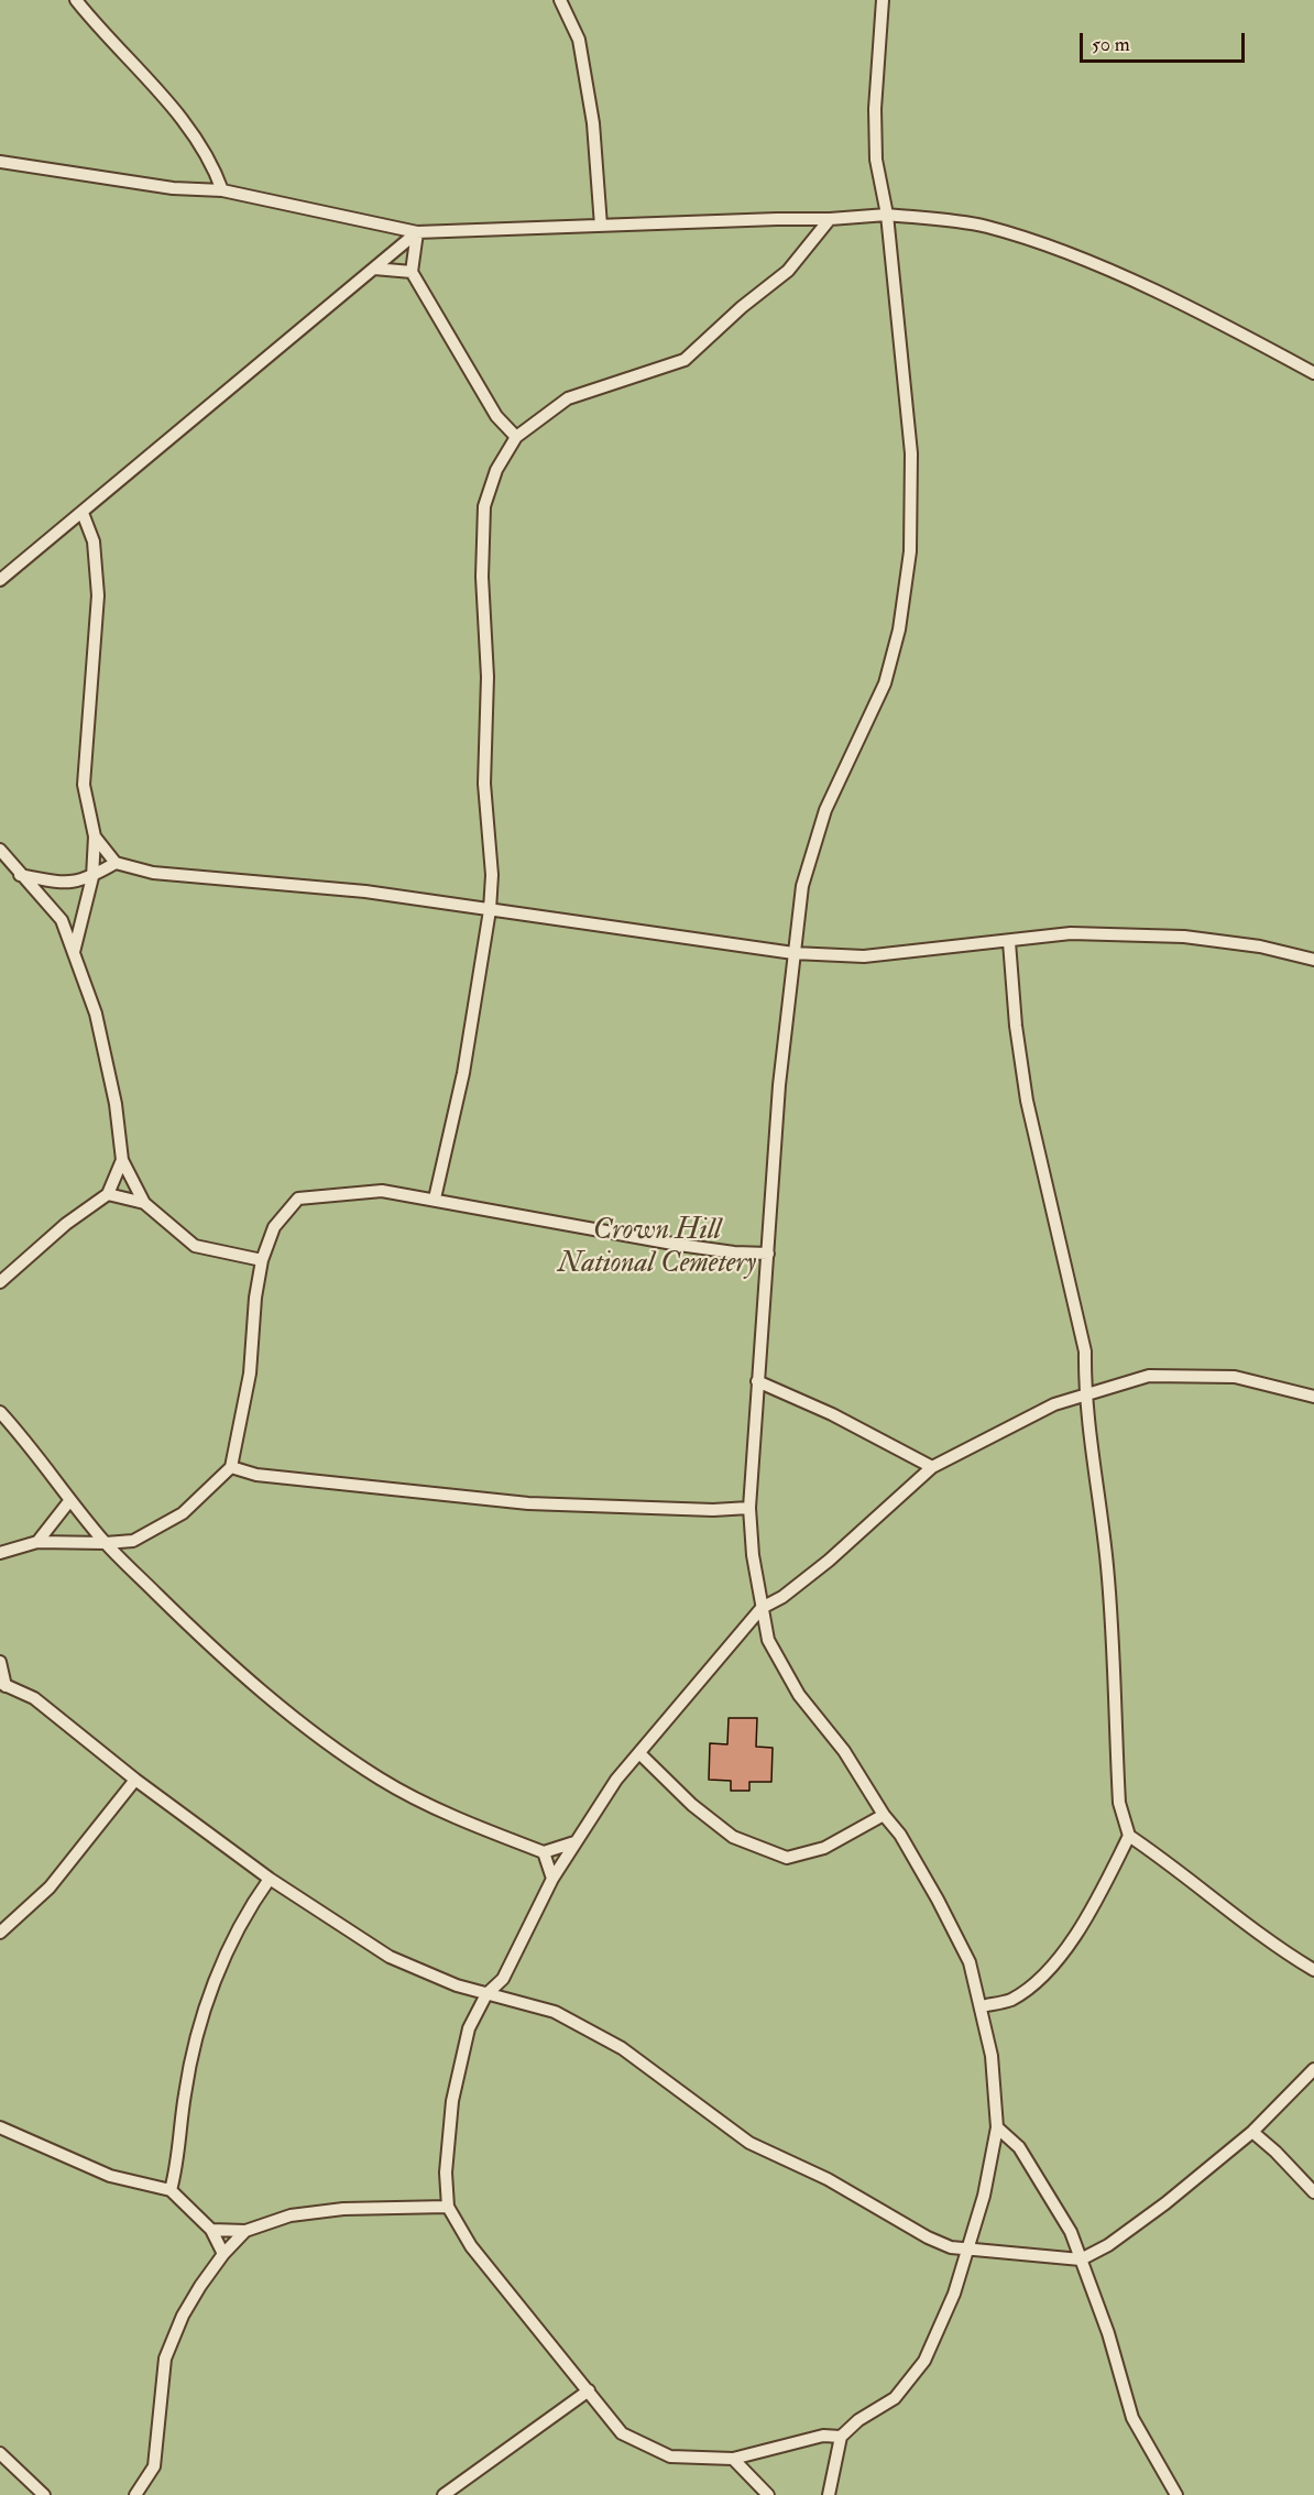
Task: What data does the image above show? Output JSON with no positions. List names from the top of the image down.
{
  "parks": ["Crown Hill National Cemetery"],
  "scale_bar": "50 m"
}
